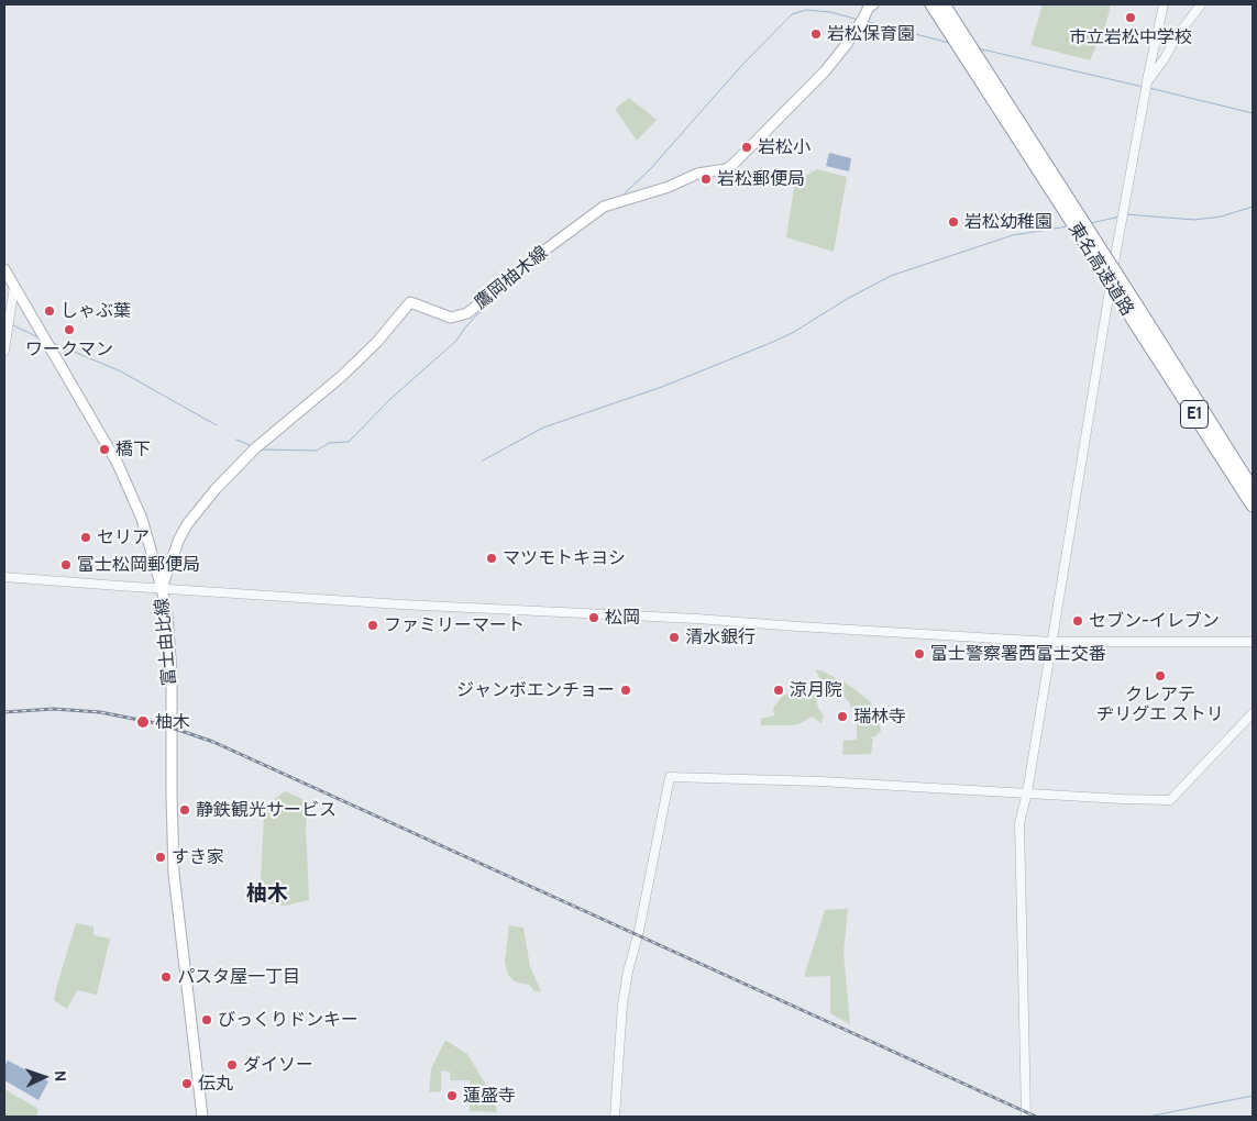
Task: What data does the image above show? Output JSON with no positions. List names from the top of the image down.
{
  "streets": {
    "highway": ["東名高速道路", "E1"],
    "main road": ["鷹岡柚木線", "富士由比線"]
  },
  "crossings": [
    ["鷹岡柚木線", "富士由比線"]
  ],
  "districts": ["柚木"],
  "places": [
    "市立岩松中学校",
    "岩松保育園",
    "岩松小",
    "岩松郵便局",
    "岩松幼稚園",
    "しゃぶ葉",
    "ワークマン",
    "橋下",
    "セリア",
    "マツモトキヨシ",
    "富士松岡郵便局",
    "松岡",
    "セブン-イレブン",
    "ファミリーマート",
    "清水銀行",
    "富士警察署西富士交番",
    "クレアテ ヂリグエ ストリ",
    "ジャンボエンチョー",
    "涼月院",
    "瑞林寺",
    "柚木",
    "静鉄観光サービス",
    "すき家",
    "パスタ屋一丁目",
    "びっくりドンキー",
    "ダイソー",
    "伝丸",
    "蓮盛寺"
  ],
  "north": "right"
}
